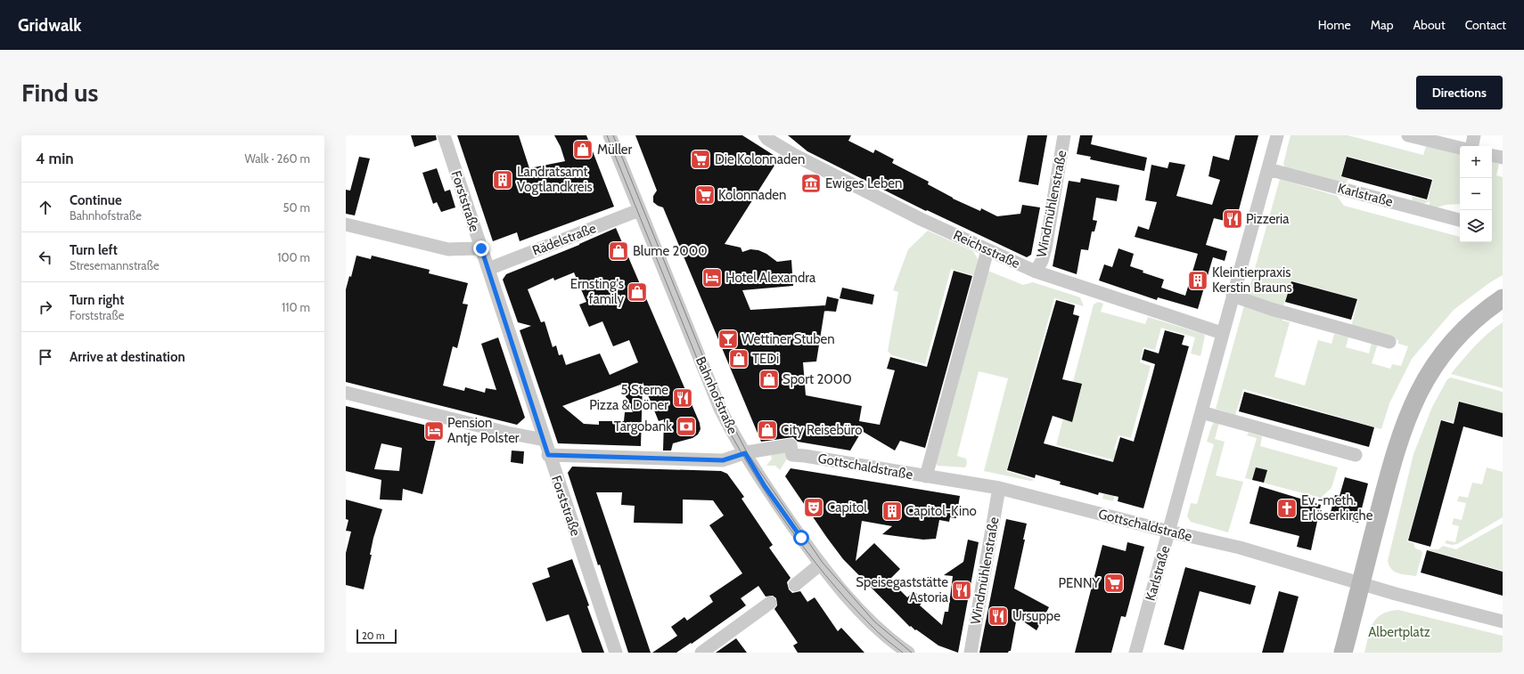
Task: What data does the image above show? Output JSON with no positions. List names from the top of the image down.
{
  "streets": {
    "street": [
      "Karlstraße",
      "Forststraße",
      "Windmühlenstraße",
      "Rädelstraße",
      "Reichsstraße",
      "Bahnhofstraße",
      "Gottschaldstraße"
    ]
  },
  "crossings": [
    ["Karlstraße", "Reichsstraße"],
    ["Karlstraße", "Gottschaldstraße"],
    ["Forststraße", "Rädelstraße"],
    ["Windmühlenstraße", "Reichsstraße"],
    ["Windmühlenstraße", "Gottschaldstraße"],
    ["Rädelstraße", "Bahnhofstraße"],
    ["Reichsstraße", "Gottschaldstraße"],
    ["Bahnhofstraße", "Gottschaldstraße"]
  ],
  "parks": ["Albertplatz"],
  "places": {
    "shop": [
      "Müller",
      "Blume 2000",
      "Ernsting's family",
      "TEDi",
      "Sport 2000",
      "City Reisebüro"
    ],
    "supermarket": ["Die Kolonnaden", "Kolonnaden", "PENNY"],
    "building": ["Landratsamt Vogtlandkreis", "Kleintierpraxis Kerstin Brauns", "Capitol-Kino"],
    "museum": ["Ewiges Leben"],
    "restaurant": [
      "Pizzeria",
      "5 Sterne Pizza & Döner",
      "Speisegaststätte Astoria",
      "Ursuppe"
    ],
    "hotel": ["Hotel Alexandra", "Pension Antje Polster"],
    "bar": ["Wettiner Stuben"],
    "bank": ["Targobank"],
    "theatre": ["Capitol"],
    "church": ["Ev.-meth. Erlöserkirche"]
  },
  "scale_bar": "20 m",
  "page": {
    "header": "Gridwalk",
    "nav": [
      "Home",
      "Map",
      "About",
      "Contact"
    ],
    "buttons": "Directions",
    "title": "Find us",
    "heading": ["4 min", "Walk · 260 m"],
    "map_buttons": ["+", "−"],
    "list": [
      ["Continue", "Bahnhofstraße", "50 m"],
      ["Turn left", "Stresemannstraße", "100 m"],
      ["Turn right", "Forststraße", "110 m"],
      "Arrive at destination"
    ],
    "scale": "20 m"
  }
}
